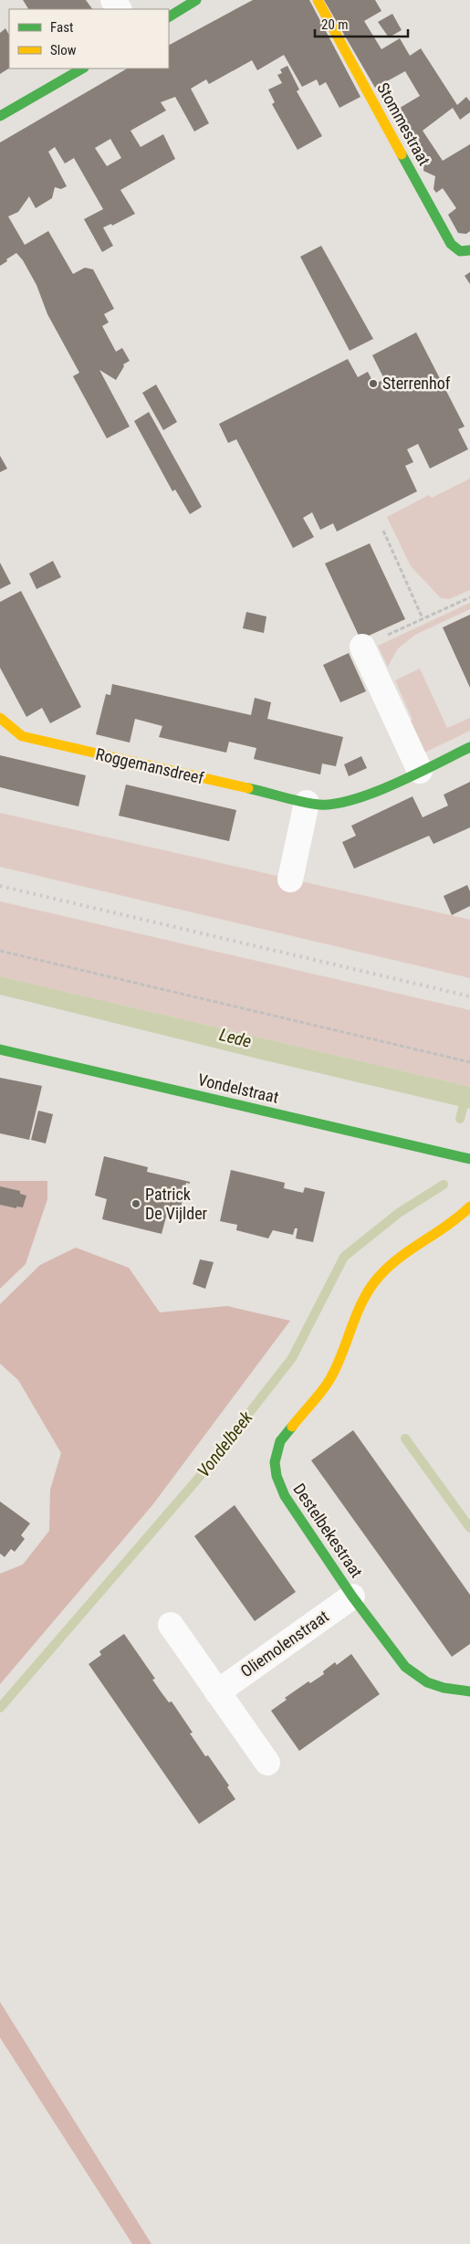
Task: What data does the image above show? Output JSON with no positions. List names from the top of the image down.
{
  "streets": {
    "street": [
      "Stommestraat",
      "Roggemansdreef",
      "Vondelstraat",
      "Destelbekestraat",
      "Oliemolenstraat"
    ]
  },
  "crossings": [
    ["Destelbekestraat", "Oliemolenstraat"]
  ],
  "water": ["Lede", "Vondelbeek"],
  "places": ["Sterrenhof", "Patrick De Vijlder"],
  "legend": ["Fast", "Slow"],
  "scale_bar": "20 m"
}
